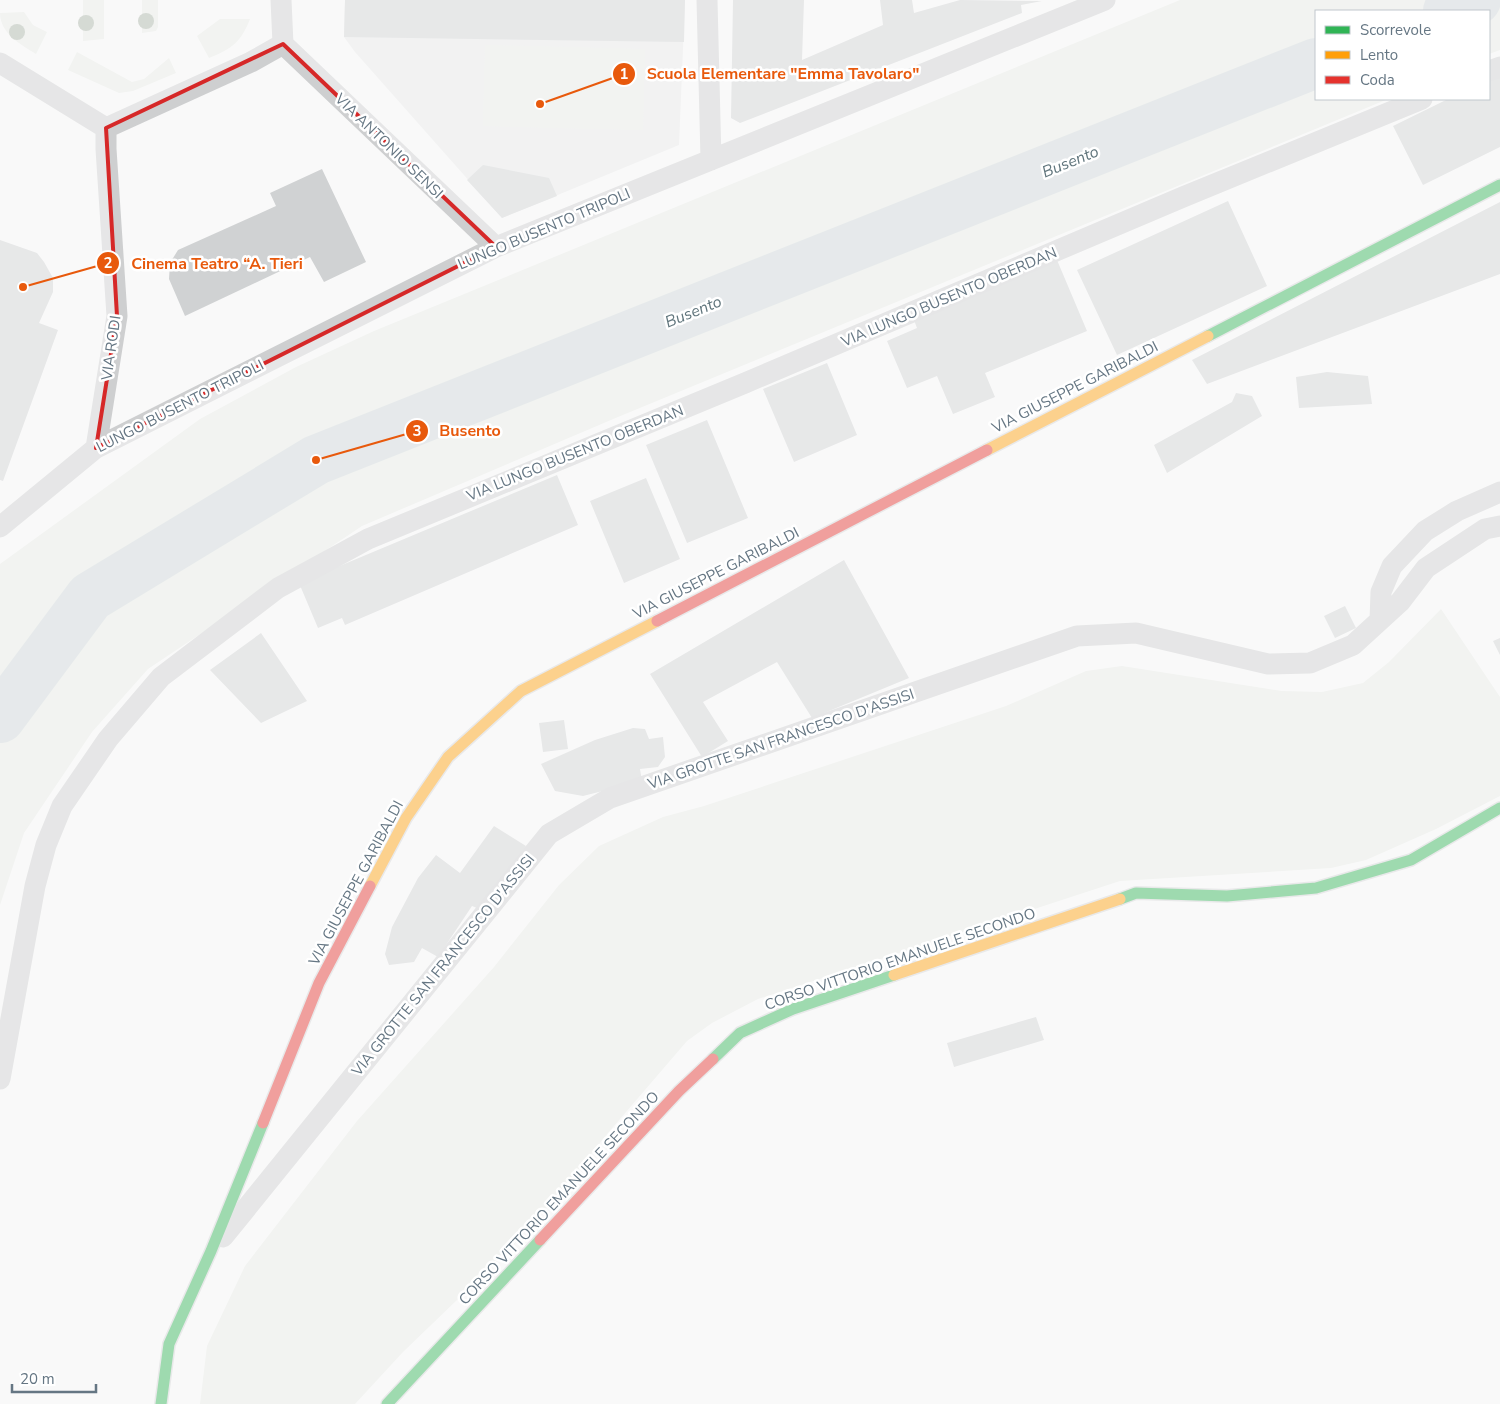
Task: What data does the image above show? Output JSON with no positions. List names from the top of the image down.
{
  "streets": {
    "street": [
      "VIA ANTONIO SENSI",
      "LUNGO BUSENTO TRIPOLI",
      "VIA LUNGO BUSENTO OBERDAN",
      "VIA RODI",
      "VIA GIUSEPPE GARIBALDI",
      "VIA GROTTE SAN FRANCESCO D'ASSISI",
      "CORSO VITTORIO EMANUELE SECONDO"
    ]
  },
  "crossings": [
    ["VIA ANTONIO SENSI", "LUNGO BUSENTO TRIPOLI"],
    ["LUNGO BUSENTO TRIPOLI", "VIA RODI"],
    ["VIA GIUSEPPE GARIBALDI", "VIA GROTTE SAN FRANCESCO D'ASSISI"]
  ],
  "water": ["Busento"],
  "places": ["Scuola Elementare \"Emma Tavolaro\"", "Cinema Teatro “A. Tieri", "Busento"],
  "legend": ["Scorrevole", "Lento", "Coda"],
  "scale_bar": "20 m"
}
